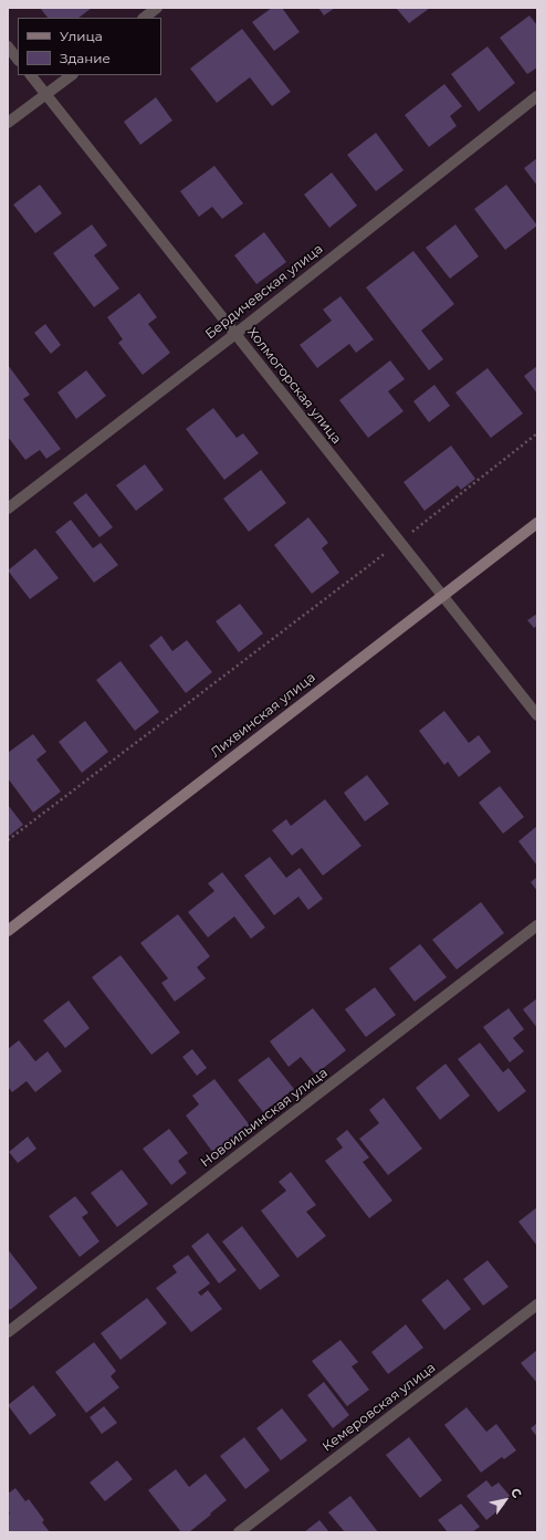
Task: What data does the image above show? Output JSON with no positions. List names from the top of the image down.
{
  "streets": {
    "main road": ["Лихвинская улица"],
    "street": [
      "Бердичевская улица",
      "Холмогорская улица",
      "Новоильинская улица",
      "Кемеровская улица"
    ]
  },
  "crossings": [
    ["Бердичевская улица", "Холмогорская улица"],
    ["Холмогорская улица", "Лихвинская улица"]
  ],
  "legend": ["Улица", "Здание"],
  "north": "top right"
}
